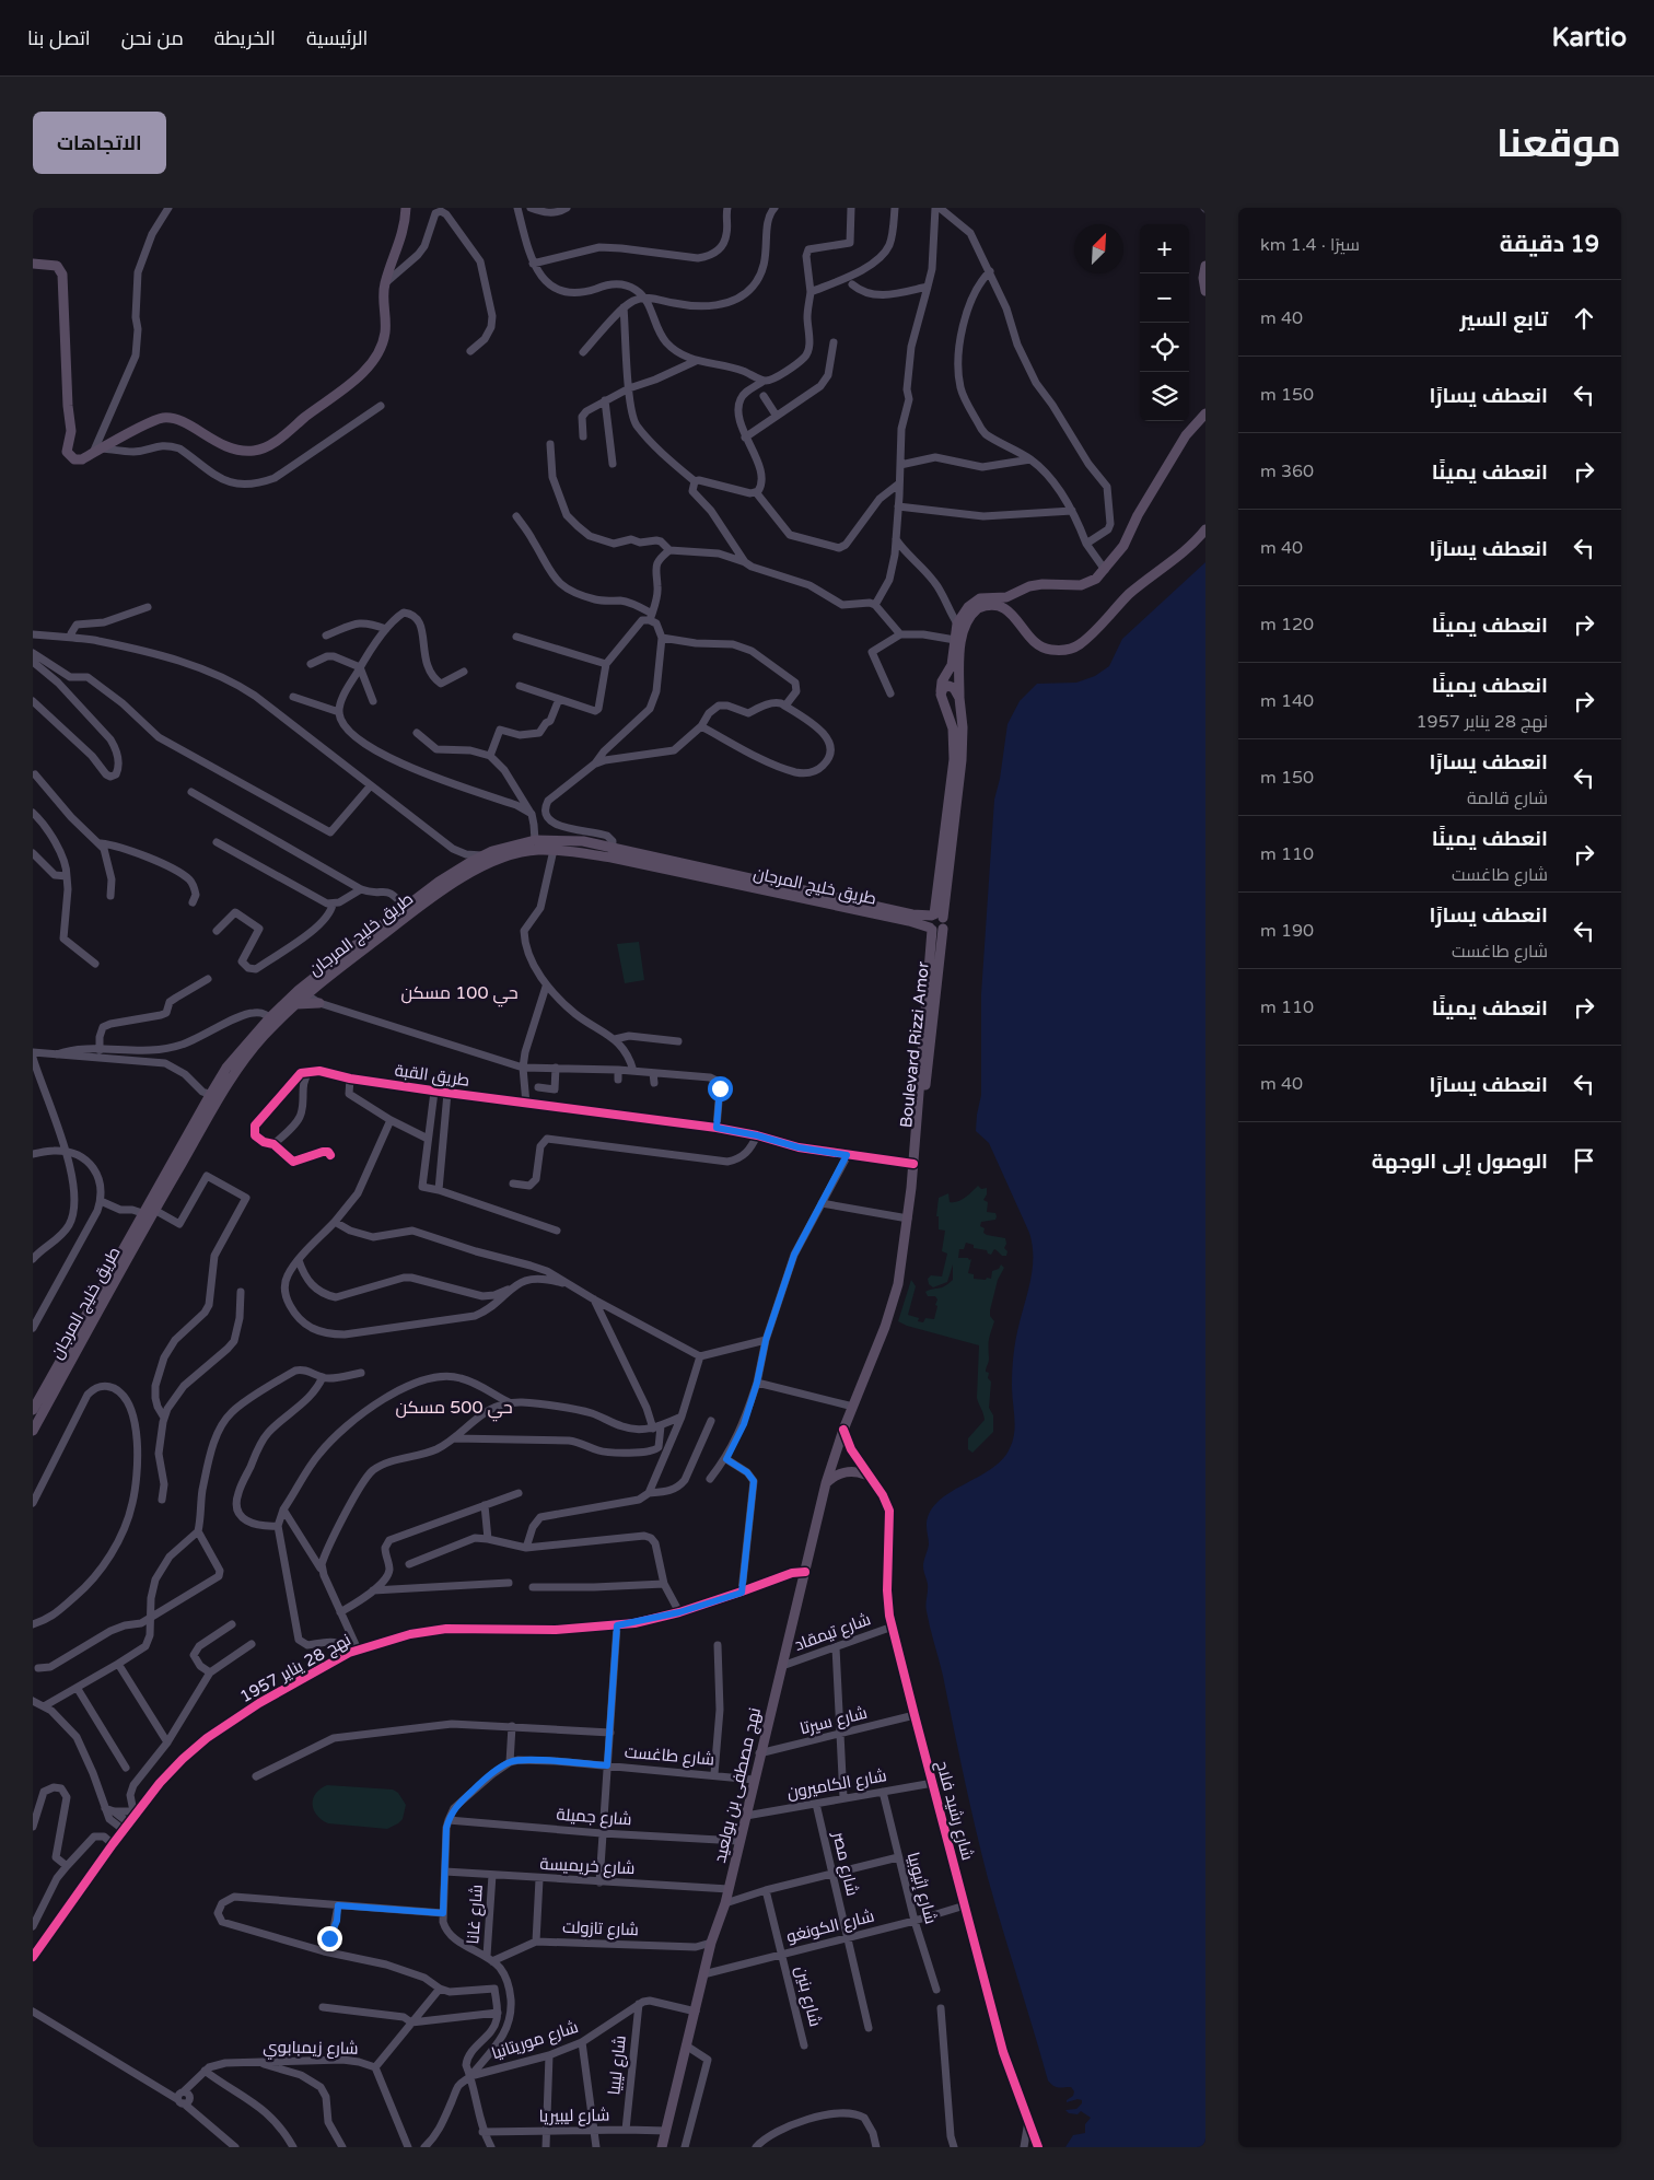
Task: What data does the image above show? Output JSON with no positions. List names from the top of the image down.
{
  "streets": {
    "main road": ["طريق خليج المرجان", "Boulevard Rizzi Amor", "نهج مصطفى بن بولعيد"],
    "street": [
      "طريق القبة",
      "شارع تيمقاد",
      "نهج 28 يناير 1957",
      "شارع سيرتا",
      "شارع طاغست",
      "شارع الكاميرون",
      "شارع رشيد فلاح",
      "شارع جميلة",
      "شارع مصر",
      "شارع خريميسة",
      "شارع إثيوبيا",
      "شارع غانا",
      "شارع الكونغو",
      "شارع تازولت",
      "شارع بنين",
      "شارع موريتانيا",
      "شارع زيمبابوي",
      "شارع ليبيا",
      "شارع ليبيريا"
    ]
  },
  "crossings": [
    ["طريق خليج المرجان", "Boulevard Rizzi Amor"],
    ["Boulevard Rizzi Amor", "طريق القبة"],
    ["Boulevard Rizzi Amor", "نهج مصطفى بن بولعيد"],
    ["Boulevard Rizzi Amor", "شارع رشيد فلاح"],
    ["شارع تيمقاد", "نهج مصطفى بن بولعيد"],
    ["شارع تيمقاد", "شارع رشيد فلاح"],
    ["نهج 28 يناير 1957", "نهج مصطفى بن بولعيد"],
    ["شارع سيرتا", "نهج مصطفى بن بولعيد"],
    ["شارع سيرتا", "شارع رشيد فلاح"],
    ["شارع طاغست", "نهج مصطفى بن بولعيد"],
    ["شارع الكاميرون", "نهج مصطفى بن بولعيد"],
    ["شارع الكاميرون", "شارع رشيد فلاح"],
    ["شارع الكاميرون", "شارع مصر"],
    ["شارع الكاميرون", "شارع إثيوبيا"],
    ["نهج مصطفى بن بولعيد", "شارع رشيد فلاح"],
    ["نهج مصطفى بن بولعيد", "شارع جميلة"],
    ["نهج مصطفى بن بولعيد", "شارع خريميسة"],
    ["نهج مصطفى بن بولعيد", "شارع الكونغو"],
    ["نهج مصطفى بن بولعيد", "شارع تازولت"],
    ["نهج مصطفى بن بولعيد", "شارع ليبيريا"],
    ["شارع رشيد فلاح", "شارع الكونغو"],
    ["شارع مصر", "شارع الكونغو"],
    ["شارع خريميسة", "شارع غانا"],
    ["شارع إثيوبيا", "شارع الكونغو"],
    ["شارع غانا", "شارع تازولت"],
    ["شارع الكونغو", "شارع بنين"],
    ["شارع موريتانيا", "شارع ليبيا"],
    ["شارع ليبيا", "شارع ليبيريا"]
  ],
  "districts": ["حي 100 مسكن", "حي 500 مسكن"],
  "north": "top right",
  "page": {
    "header": "Kartio",
    "nav": [
      "الرئيسية",
      "الخريطة",
      "من نحن",
      "اتصل بنا"
    ],
    "title": "موقعنا",
    "buttons": "الاتجاهات",
    "heading": ["19 دقيقة", "سيرًا · 1.4 km"],
    "map_buttons": ["+", "−"],
    "list": [
      ["تابع السير", "40 m"],
      ["انعطف يسارًا", "150 m"],
      ["انعطف يمينًا", "360 m"],
      ["انعطف يسارًا", "40 m"],
      ["انعطف يمينًا", "120 m"],
      ["انعطف يمينًا", "نهج 28 يناير 1957", "140 m"],
      ["انعطف يسارًا", "شارع قالمة", "150 m"],
      ["انعطف يمينًا", "شارع طاغست", "110 m"],
      ["انعطف يسارًا", "شارع طاغست", "190 m"],
      ["انعطف يمينًا", "110 m"],
      ["انعطف يسارًا", "40 m"],
      "الوصول إلى الوجهة"
    ]
  }
}
